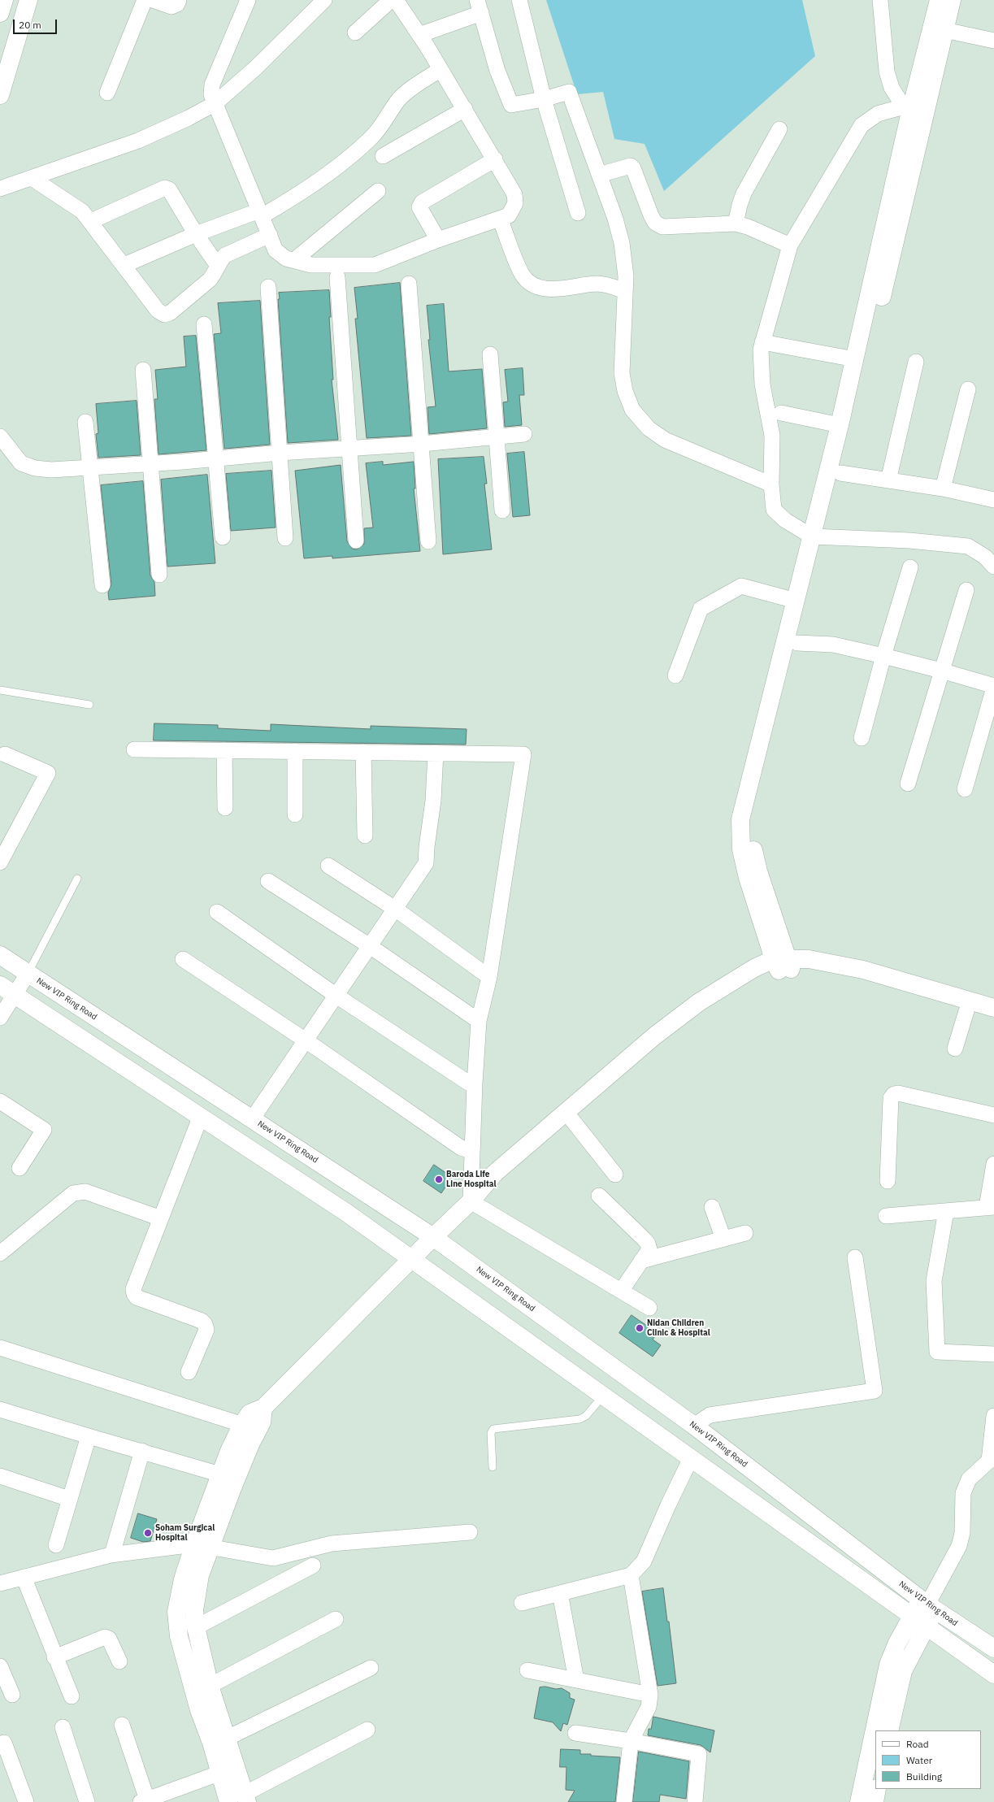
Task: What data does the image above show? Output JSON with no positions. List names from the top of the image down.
{
  "streets": {
    "street": ["New VIP Ring Road"]
  },
  "places": ["Baroda Life Line Hospital", "Nidan Children Clinic & Hospital", "Soham Surgical Hospital"],
  "legend": ["Road", "Water", "Building"],
  "scale_bar": "20 m"
}
